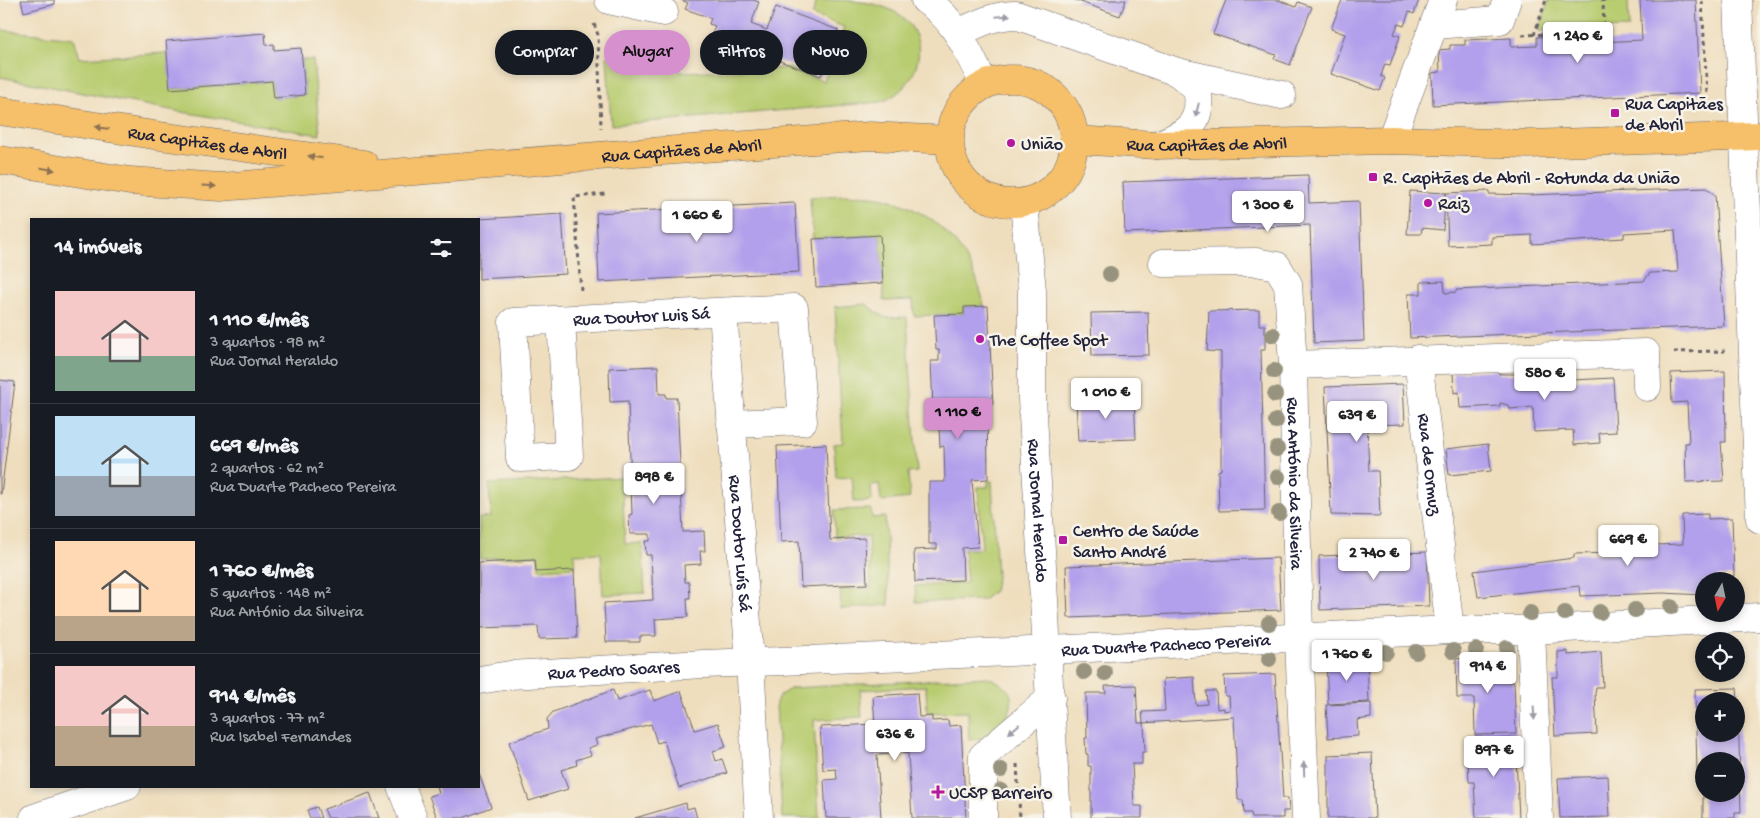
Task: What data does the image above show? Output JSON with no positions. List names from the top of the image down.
{
  "streets": {
    "main road": ["Rua Capitães de Abril"],
    "street": [
      "Rua Doutor Luis Sá",
      "Rua de Ormuz",
      "Rua António da Silveira",
      "Rua Jornal Heraldo",
      "Rua Doutor Luís Sá",
      "Rua Duarte Pacheco Pereira",
      "Rua Pedro Soares"
    ]
  },
  "crossings": [
    ["Rua Capitães de Abril", "Rua Jornal Heraldo"],
    ["Rua Doutor Luis Sá", "Rua Doutor Luís Sá"],
    ["Rua de Ormuz", "Rua Duarte Pacheco Pereira"],
    ["Rua António da Silveira", "Rua Duarte Pacheco Pereira"],
    ["Rua Jornal Heraldo", "Rua Duarte Pacheco Pereira"],
    ["Rua Doutor Luís Sá", "Rua Duarte Pacheco Pereira"],
    ["Rua Doutor Luís Sá", "Rua Pedro Soares"],
    ["Rua Duarte Pacheco Pereira", "Rua Pedro Soares"]
  ],
  "places": {
    "transit": ["Rua Capitães de Abril", "R. Capitães de Abril - Rotunda da União", "Centro de Saúde Santo André"],
    "other": ["União", "Raiz", "The Coffee Spot"],
    "health": ["UCSP Barreiro"]
  },
  "north": "bottom",
  "page": {
    "price": [
      "1 240 €",
      "1 300 €",
      "1 660 €",
      "580 €",
      "1 010 €",
      "1 110 €",
      "639 €",
      "898 €",
      "669 €",
      "2 740 €",
      "1 760 €",
      "914 €",
      "636 €",
      "897 €"
    ],
    "chip": [
      "Comprar",
      "Alugar",
      "Filtros",
      "Novo"
    ],
    "heading": "14 imóveis",
    "list": [
      {
        "name": "1 110 €/mês",
        "note": "3 quartos · 98 m² · Rua Jornal Heraldo"
      },
      {
        "name": "669 €/mês",
        "note": "2 quartos · 62 m² · Rua Duarte Pacheco Pereira"
      },
      {
        "name": "1 760 €/mês",
        "note": "5 quartos · 148 m² · Rua António da Silveira"
      },
      {
        "name": "914 €/mês",
        "note": "3 quartos · 77 m² · Rua Isabel Fernandes"
      }
    ],
    "map_buttons": ["+", "−"]
  }
}
